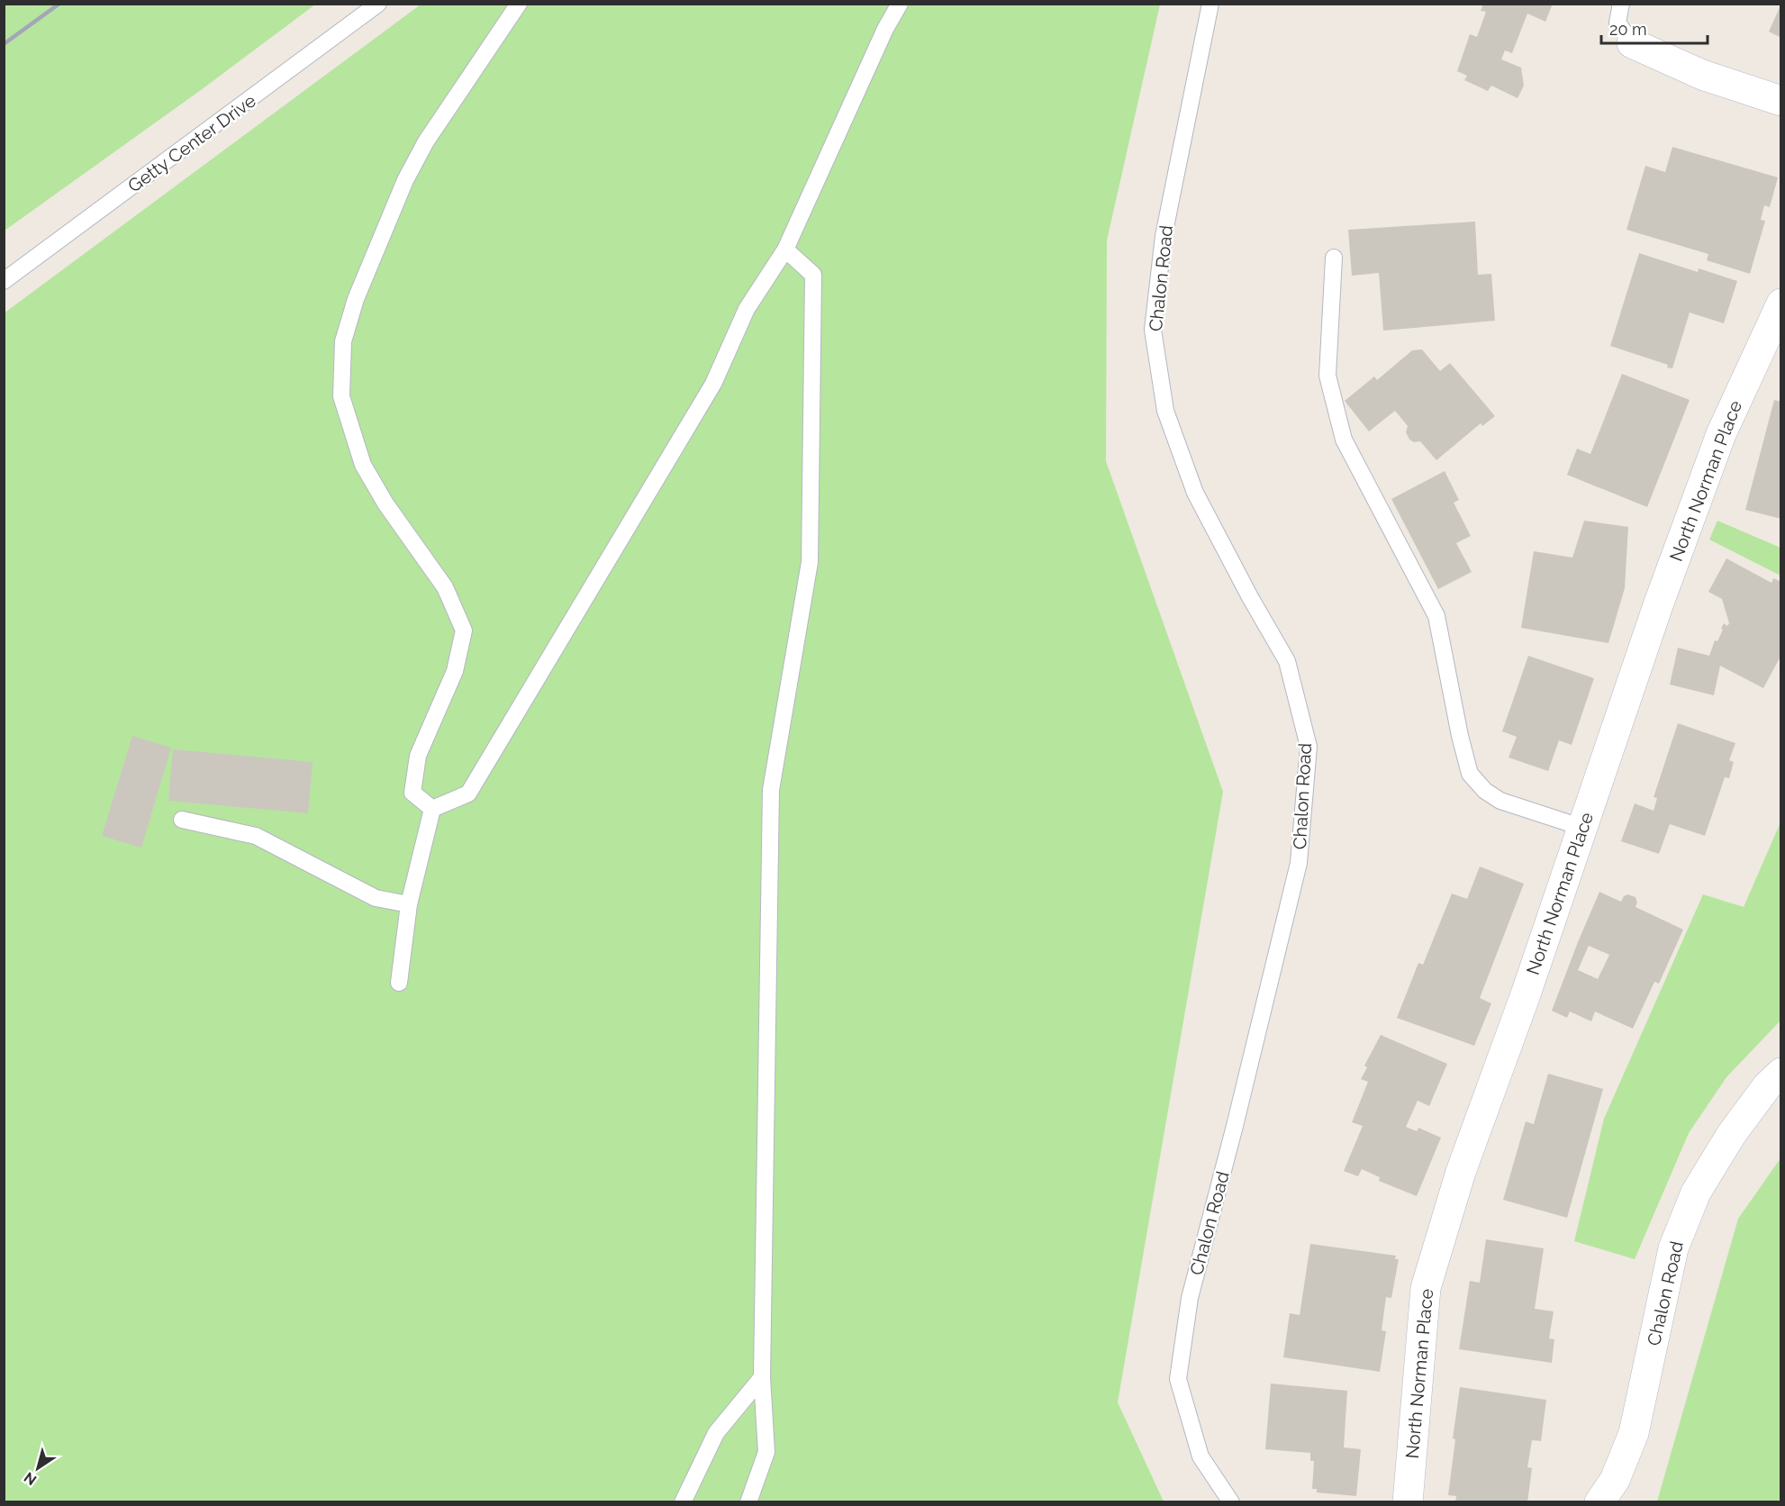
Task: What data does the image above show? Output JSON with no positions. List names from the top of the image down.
{
  "streets": {
    "street": ["Chalon Road", "North Norman Place"],
    "lane": ["Getty Center Drive"]
  },
  "scale_bar": "20 m",
  "north": "bottom left"
}
